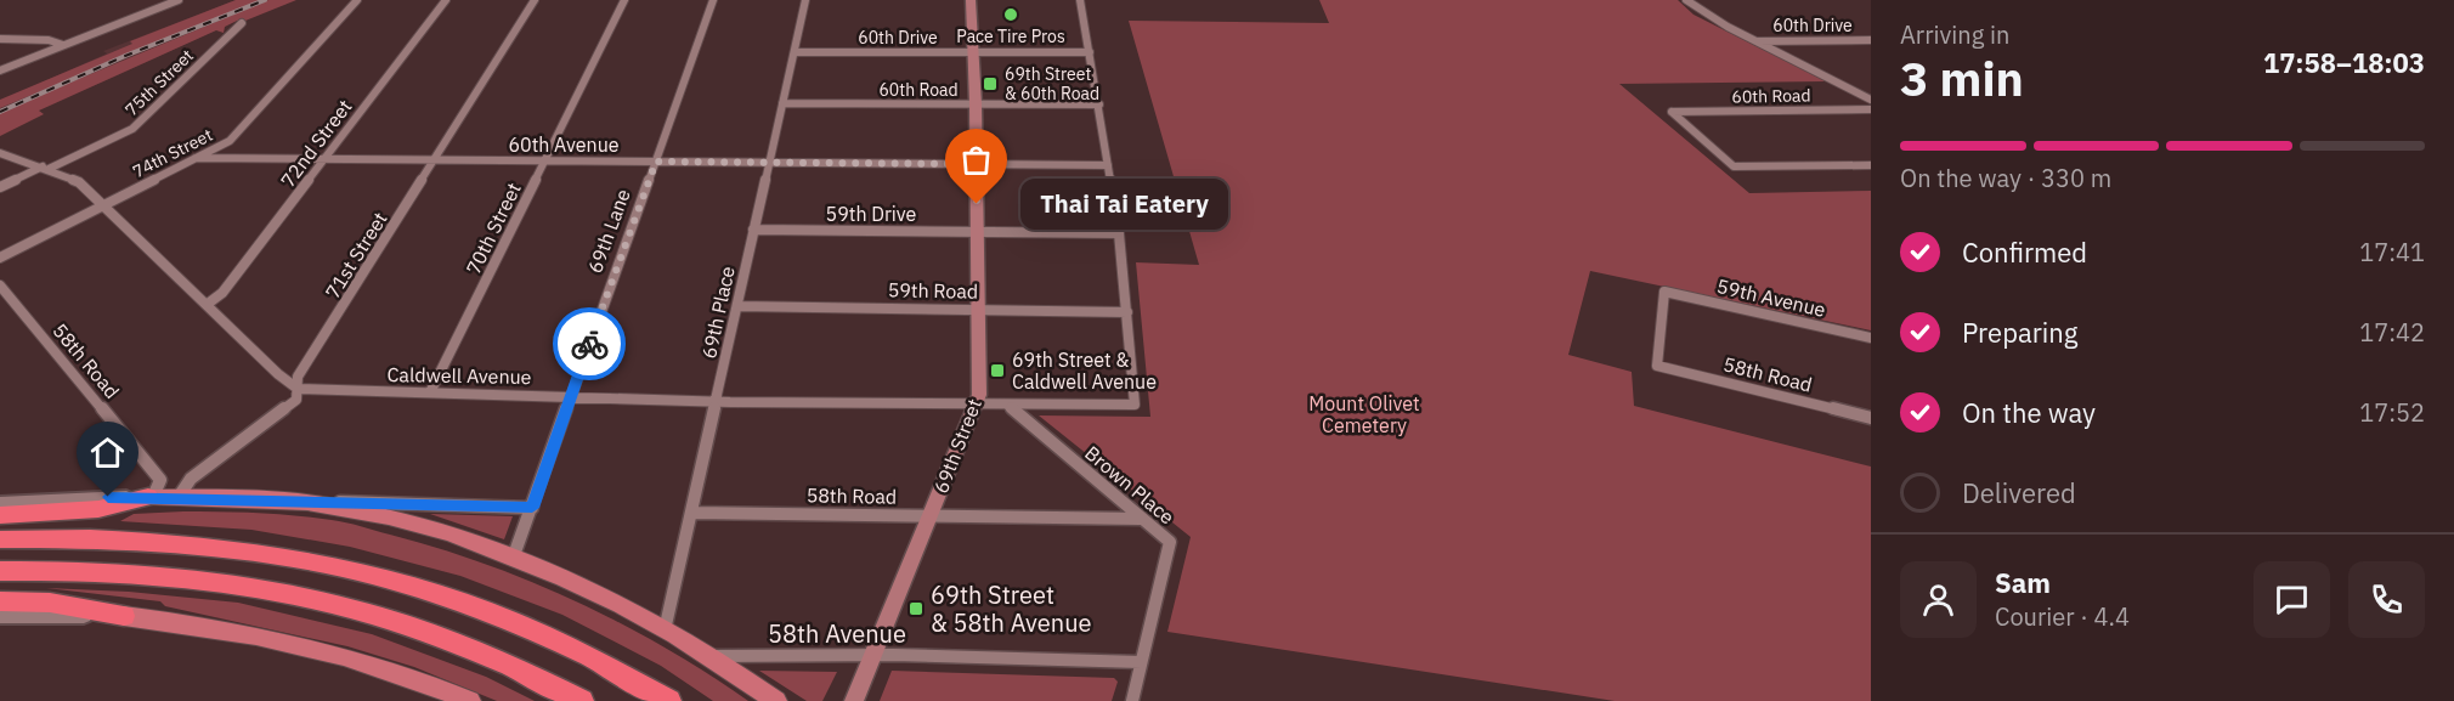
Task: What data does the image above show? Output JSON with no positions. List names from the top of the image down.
{
  "streets": {
    "main road": ["69th Street"],
    "street": [
      "60th Drive",
      "75th Street",
      "60th Road",
      "72nd Street",
      "60th Avenue",
      "74th Street",
      "59th Drive",
      "70th Street",
      "69th Lane",
      "71st Street",
      "59th Road",
      "59th Avenue",
      "69th Place",
      "58th Road",
      "Caldwell Avenue",
      "Brown Place",
      "58th Avenue"
    ]
  },
  "crossings": [
    ["60th Drive", "69th Place"],
    ["60th Drive", "69th Street"],
    ["60th Road", "69th Place"],
    ["60th Road", "69th Street"],
    ["72nd Street", "60th Avenue"],
    ["60th Avenue", "74th Street"],
    ["60th Avenue", "70th Street"],
    ["60th Avenue", "69th Lane"],
    ["60th Avenue", "71st Street"],
    ["60th Avenue", "69th Place"],
    ["60th Avenue", "69th Street"],
    ["59th Drive", "69th Place"],
    ["59th Drive", "69th Street"],
    ["70th Street", "Caldwell Avenue"],
    ["69th Lane", "Caldwell Avenue"],
    ["71st Street", "Caldwell Avenue"],
    ["59th Road", "69th Place"],
    ["59th Road", "Caldwell Avenue"],
    ["59th Road", "69th Street"],
    ["59th Avenue", "58th Road"],
    ["69th Place", "58th Road"],
    ["69th Place", "Caldwell Avenue"],
    ["58th Road", "69th Street"],
    ["58th Road", "Brown Place"],
    ["Caldwell Avenue", "69th Street"],
    ["Caldwell Avenue", "Brown Place"],
    ["69th Street", "58th Avenue"],
    ["Brown Place", "58th Avenue"]
  ],
  "parks": ["Mount Olivet Cemetery"],
  "places": {
    "other": ["Pace Tire Pros", "Thai Tai Eatery"],
    "transit": ["69th Street & 60th Road", "69th Street & Caldwell Avenue", "69th Street & 58th Avenue"]
  },
  "page": {
    "heading": ["3 min", "Arriving in", "17:58–18:03"],
    "panel": ["Sam", "Courier · 4.4"],
    "bar": "On the way · 330 m",
    "bubble": "Thai Tai Eatery",
    "list": [
      ["Confirmed", "17:41"],
      ["Preparing", "17:42"],
      ["On the way", "17:52"],
      "Delivered"
    ]
  }
}
